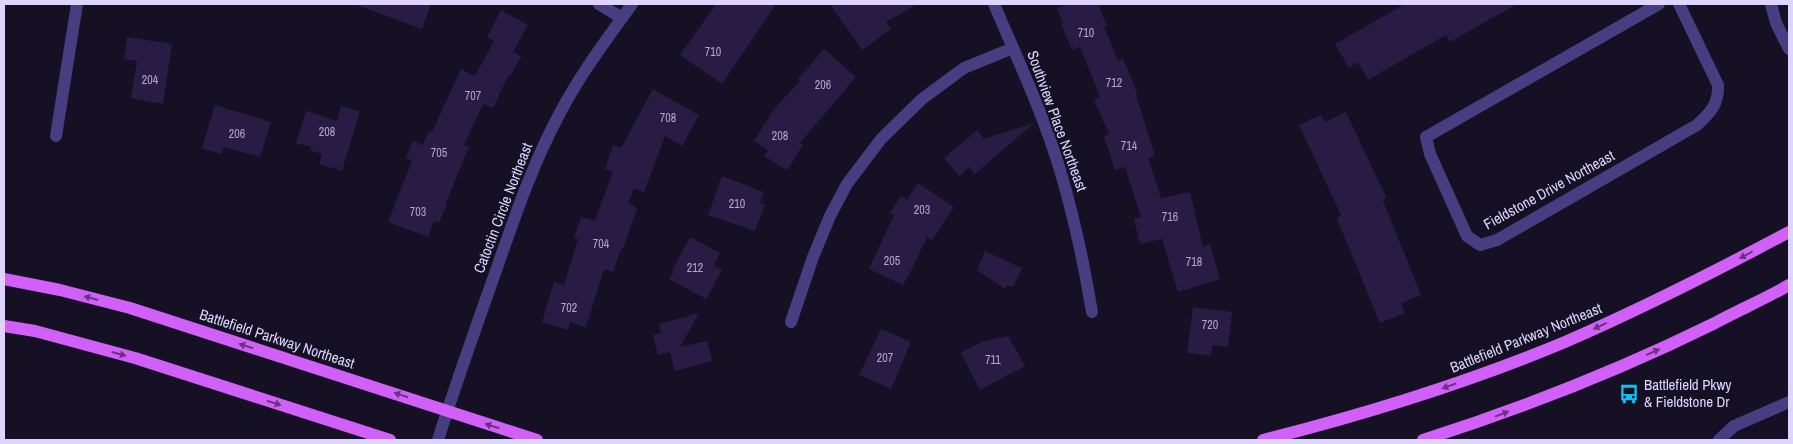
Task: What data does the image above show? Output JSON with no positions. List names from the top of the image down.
{
  "streets": {
    "main road": ["Battlefield Parkway Northeast"],
    "street": ["Southview Place Northeast", "Fieldstone Drive Northeast", "Catoctin Circle Northeast"]
  },
  "crossings": [
    ["Catoctin Circle Northeast", "Battlefield Parkway Northeast"]
  ],
  "places": {
    "bus stop": ["Battlefield Pkwy & Fieldstone Dr"]
  },
  "house_numbers": [
    "710",
    "710",
    "204",
    "712",
    "206",
    "707",
    "708",
    "208",
    "206",
    "208",
    "714",
    "705",
    "210",
    "203",
    "703",
    "716",
    "704",
    "205",
    "718",
    "212",
    "702",
    "720",
    "207",
    "711"
  ]
}
